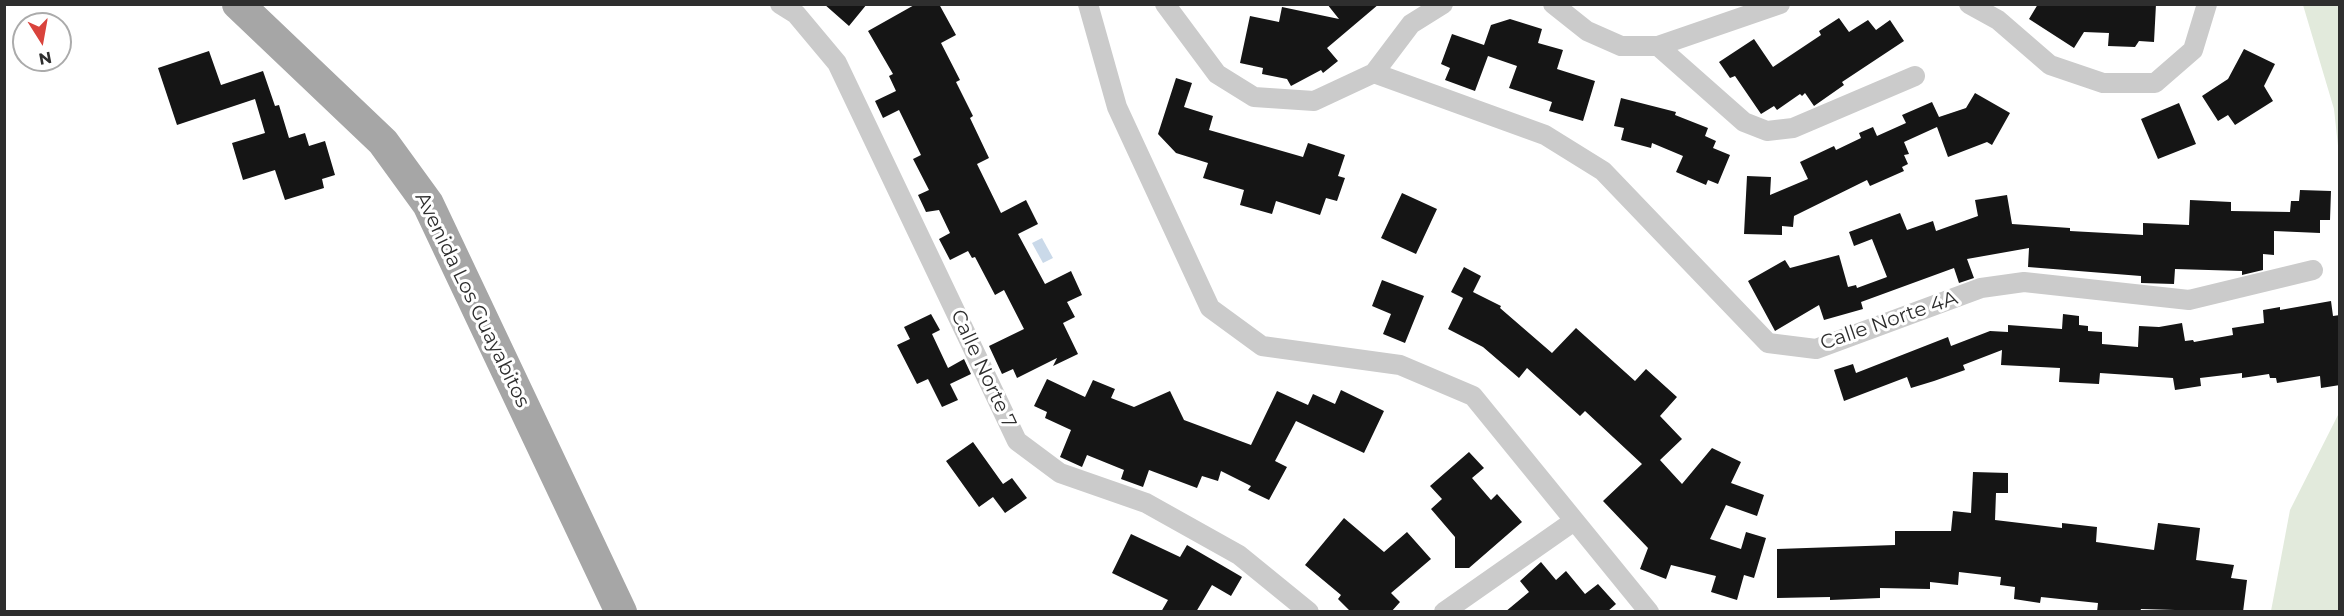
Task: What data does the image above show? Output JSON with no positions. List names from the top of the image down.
{
  "streets": {
    "main road": ["Avenida Los Guayabitos"],
    "street": ["Calle Norte 4A", "Calle Norte 7"]
  },
  "north": "bottom"
}
